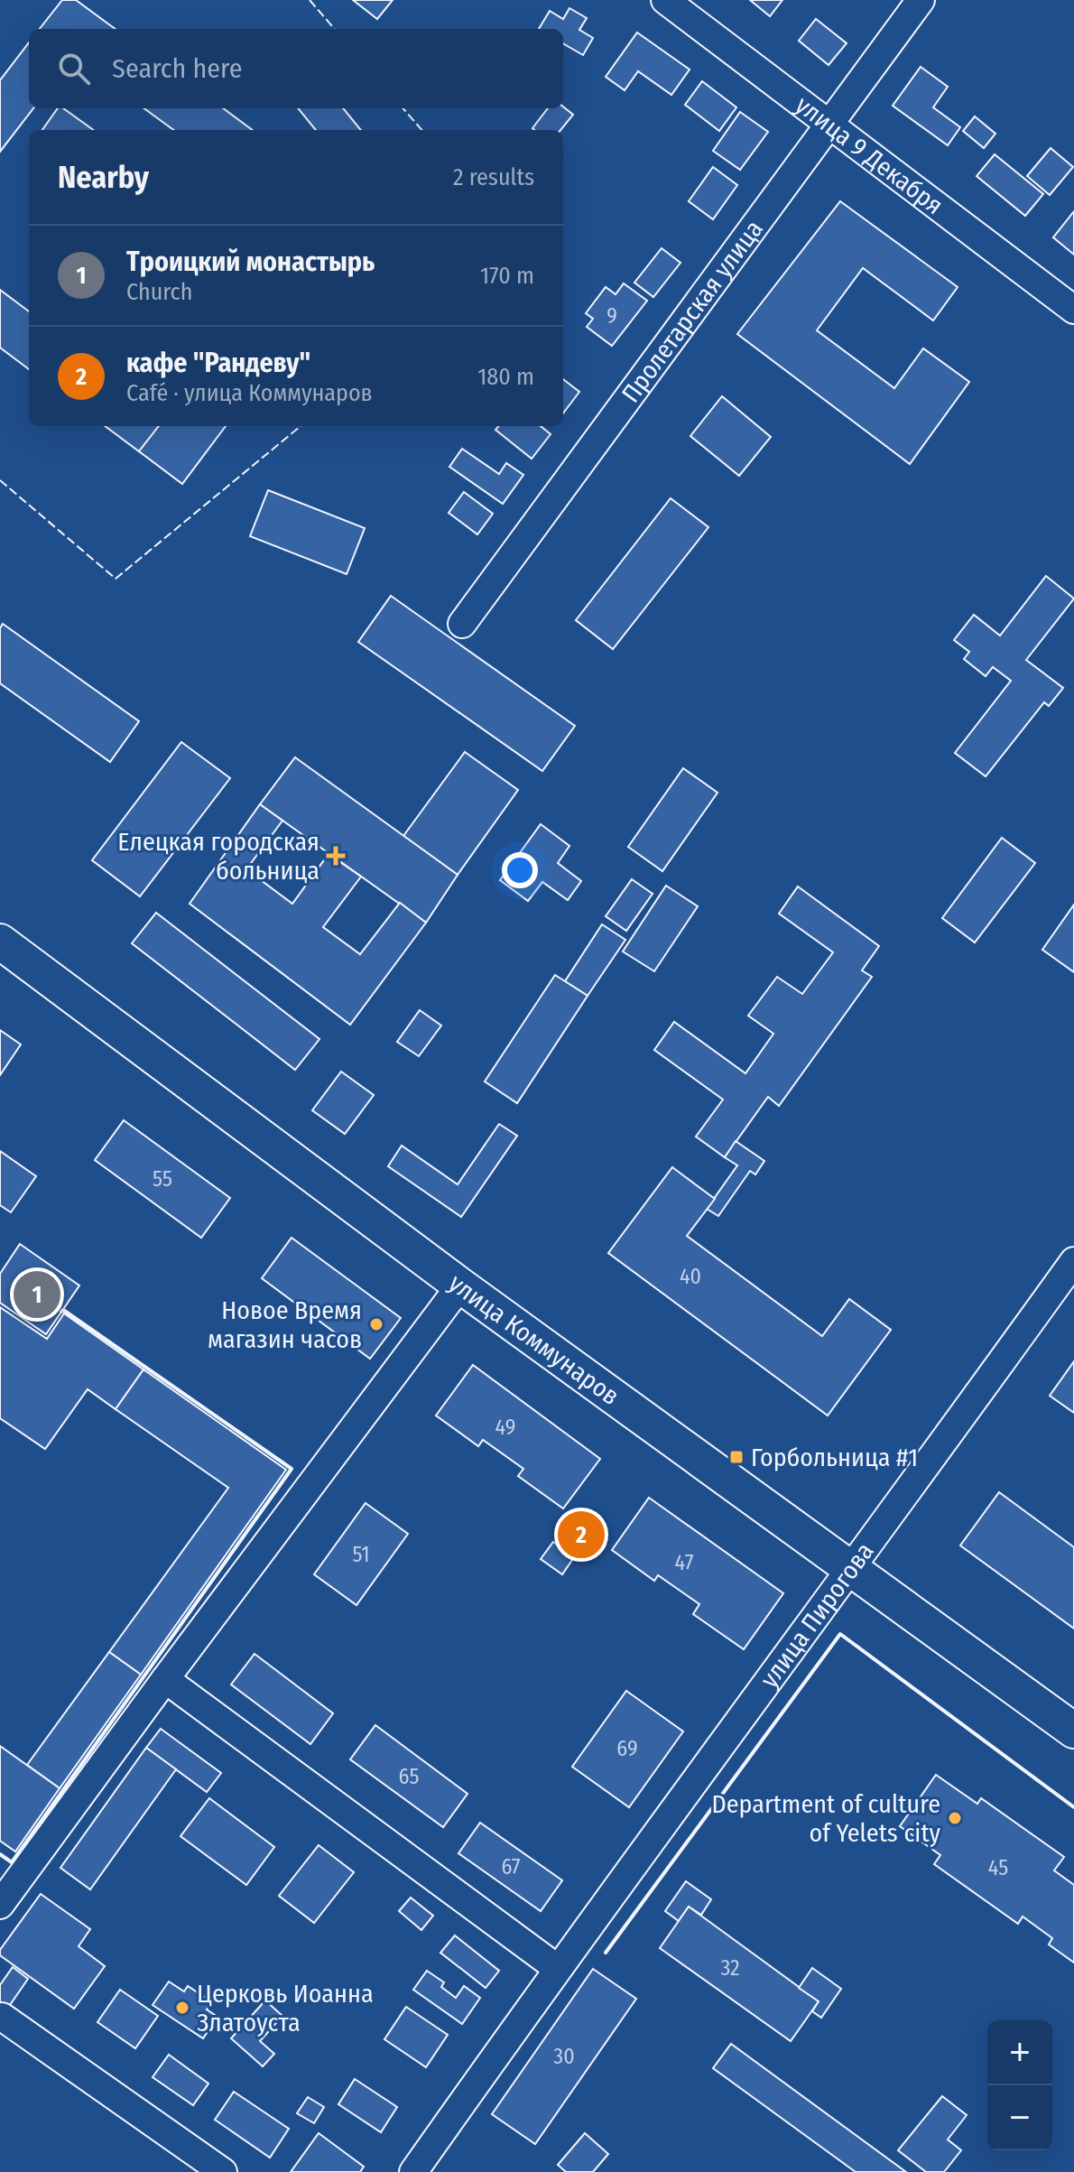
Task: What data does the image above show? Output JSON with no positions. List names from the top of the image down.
{
  "streets": {
    "main road": ["улица Коммунаров"],
    "street": ["улица 9 Декабря", "Пролетарская улица", "улица Пирогова"]
  },
  "crossings": [
    ["улица 9 Декабря", "Пролетарская улица"],
    ["улица Коммунаров", "улица Пирогова"]
  ],
  "places": {
    "health": ["Елецкая городская больница"],
    "other": ["Новое Время магазин часов", "Department of culture of Yelets city", "Церковь Иоанна Златоуста"],
    "transit": ["Горбольница #1"]
  },
  "house_numbers": [
    "9",
    "55",
    "40",
    "49",
    "51",
    "47",
    "69",
    "65",
    "67",
    "45",
    "32",
    "30"
  ],
  "page": {
    "search": "Search here",
    "heading": ["Nearby", "2 results"],
    "list": [
      {
        "mark": "1",
        "name": "Троицкий монастырь",
        "note": "Church",
        "value": "170 m"
      },
      {
        "mark": "2",
        "name": "кафе \"Рандеву\"",
        "note": "Café · улица Коммунаров",
        "value": "180 m"
      }
    ],
    "pins": ["1", "2"],
    "map_buttons": ["+", "−"]
  }
}
